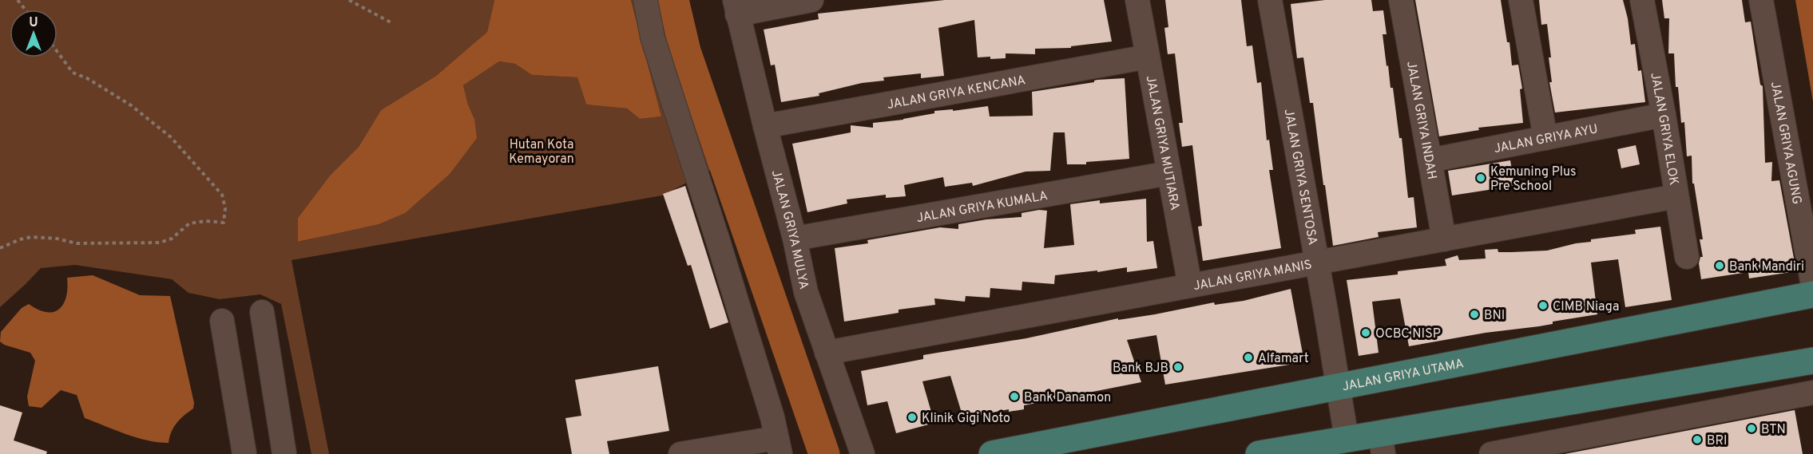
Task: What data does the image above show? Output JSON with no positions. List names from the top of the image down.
{
  "streets": {
    "main road": ["JALAN GRIYA UTAMA"],
    "street": [
      "JALAN GRIYA KENCANA",
      "JALAN GRIYA INDAH",
      "JALAN GRIYA ELOK",
      "JALAN GRIYA AYU",
      "JALAN GRIYA MUTIARA",
      "JALAN GRIYA AGUNG",
      "JALAN GRIYA SENTOSA",
      "JALAN GRIYA KUMALA",
      "JALAN GRIYA MULYA",
      "JALAN GRIYA MANIS"
    ]
  },
  "crossings": [
    ["JALAN GRIYA KENCANA", "JALAN GRIYA MUTIARA"],
    ["JALAN GRIYA KENCANA", "JALAN GRIYA MULYA"],
    ["JALAN GRIYA INDAH", "JALAN GRIYA AYU"],
    ["JALAN GRIYA INDAH", "JALAN GRIYA MANIS"],
    ["JALAN GRIYA ELOK", "JALAN GRIYA AYU"],
    ["JALAN GRIYA ELOK", "JALAN GRIYA MANIS"],
    ["JALAN GRIYA MUTIARA", "JALAN GRIYA KUMALA"],
    ["JALAN GRIYA MUTIARA", "JALAN GRIYA MANIS"],
    ["JALAN GRIYA SENTOSA", "JALAN GRIYA MANIS"],
    ["JALAN GRIYA SENTOSA", "JALAN GRIYA UTAMA"],
    ["JALAN GRIYA KUMALA", "JALAN GRIYA MULYA"],
    ["JALAN GRIYA MULYA", "JALAN GRIYA MANIS"]
  ],
  "parks": ["Hutan Kota Kemayoran"],
  "places": [
    "Kemuning Plus Pre School",
    "Bank Mandiri",
    "CIMB Niaga",
    "BNI",
    "OCBC NISP",
    "Alfamart",
    "Bank BJB",
    "Bank Danamon",
    "Klinik Gigi Noto",
    "BTN",
    "BRI"
  ],
  "north": "top"
}
